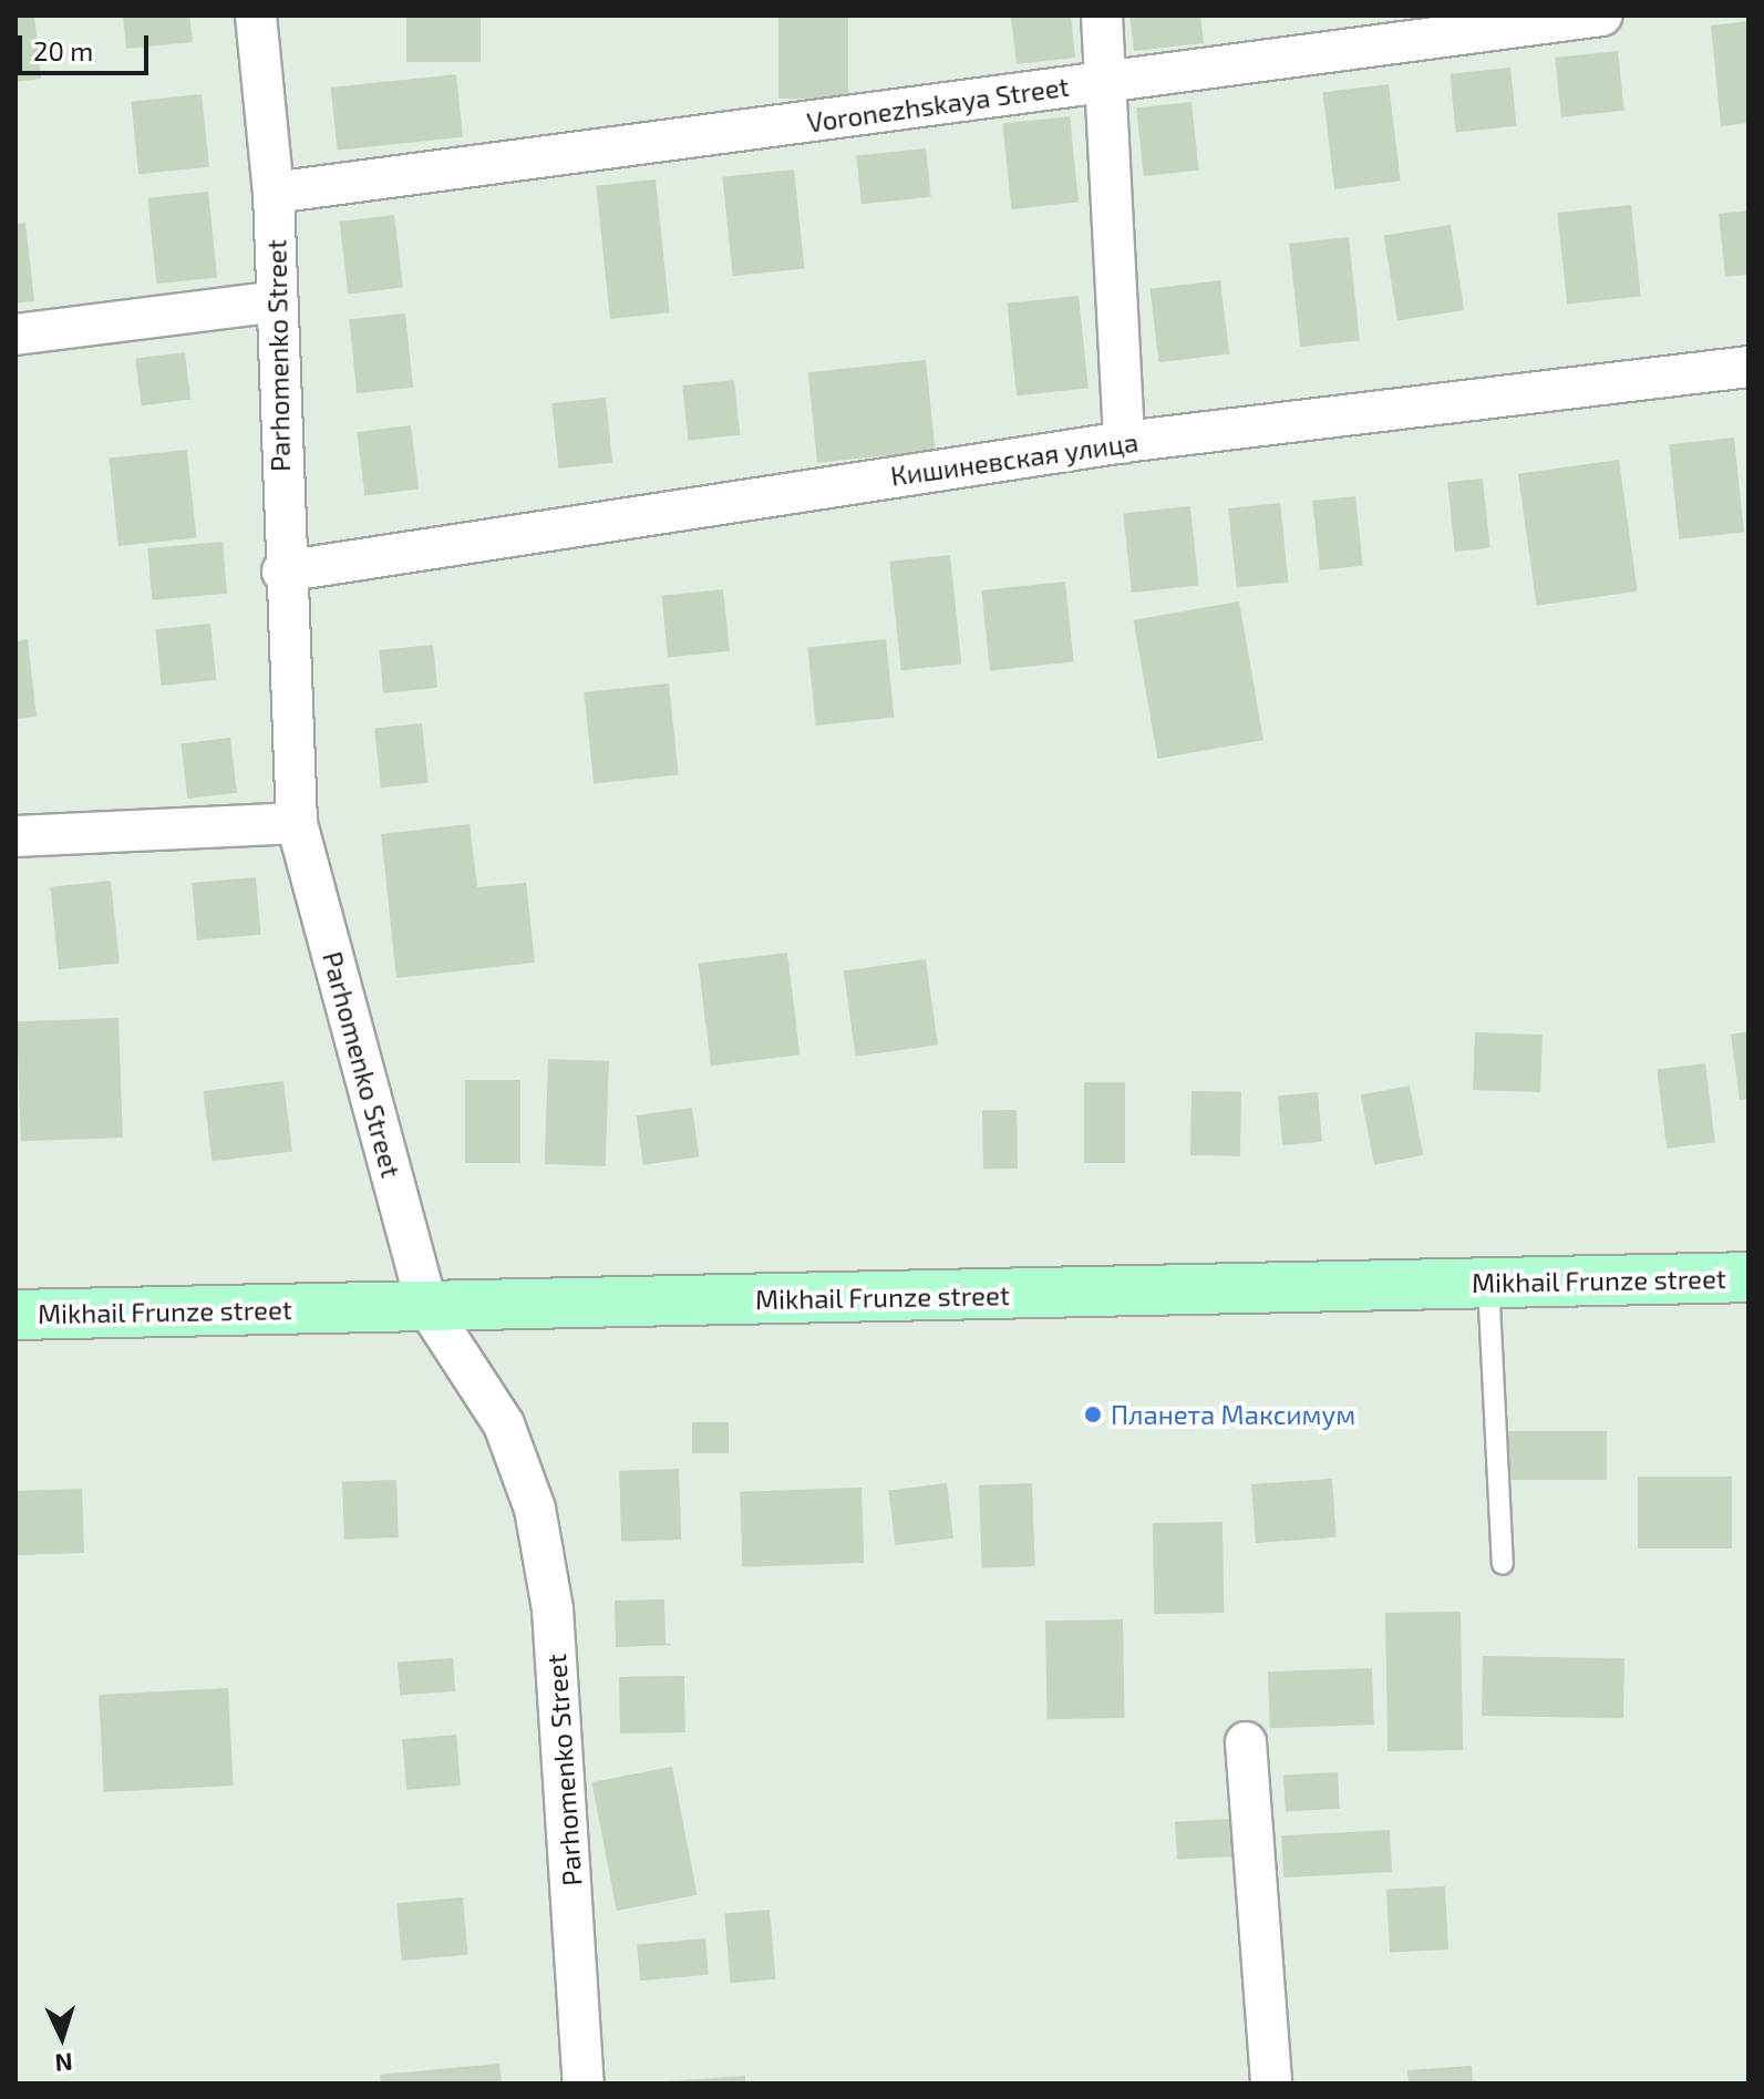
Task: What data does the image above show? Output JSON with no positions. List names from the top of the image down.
{
  "streets": {
    "main road": ["Mikhail Frunze street"],
    "street": ["Voronezhskaya Street", "Parhomenko Street", "Кишиневская улица"]
  },
  "crossings": [
    ["Voronezhskaya Street", "Parhomenko Street"],
    ["Parhomenko Street", "Кишиневская улица"],
    ["Parhomenko Street", "Mikhail Frunze street"]
  ],
  "places": ["Планета Максимум"],
  "scale_bar": "20 m",
  "north": "bottom"
}
